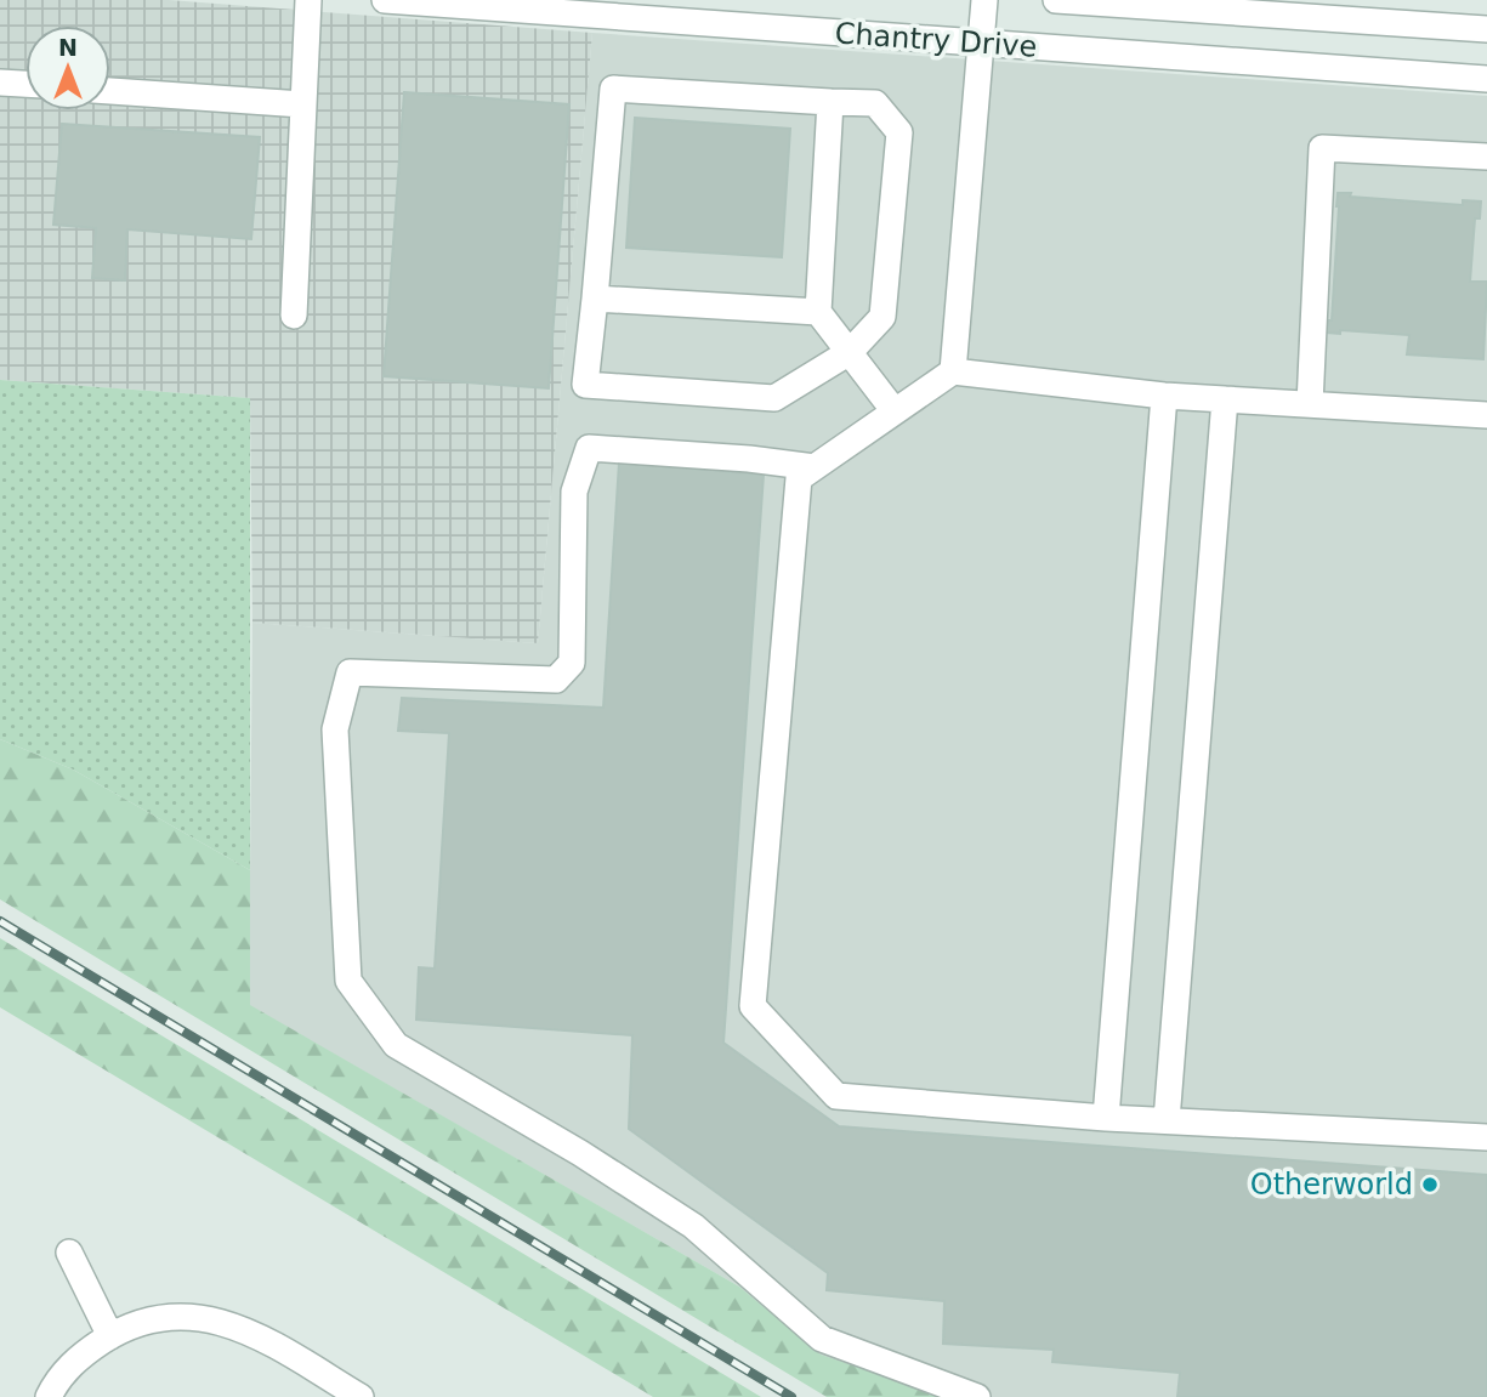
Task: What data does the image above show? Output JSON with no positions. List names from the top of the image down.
{
  "streets": {
    "street": ["Chantry Drive"]
  },
  "places": ["Otherworld"],
  "north": "top"
}
